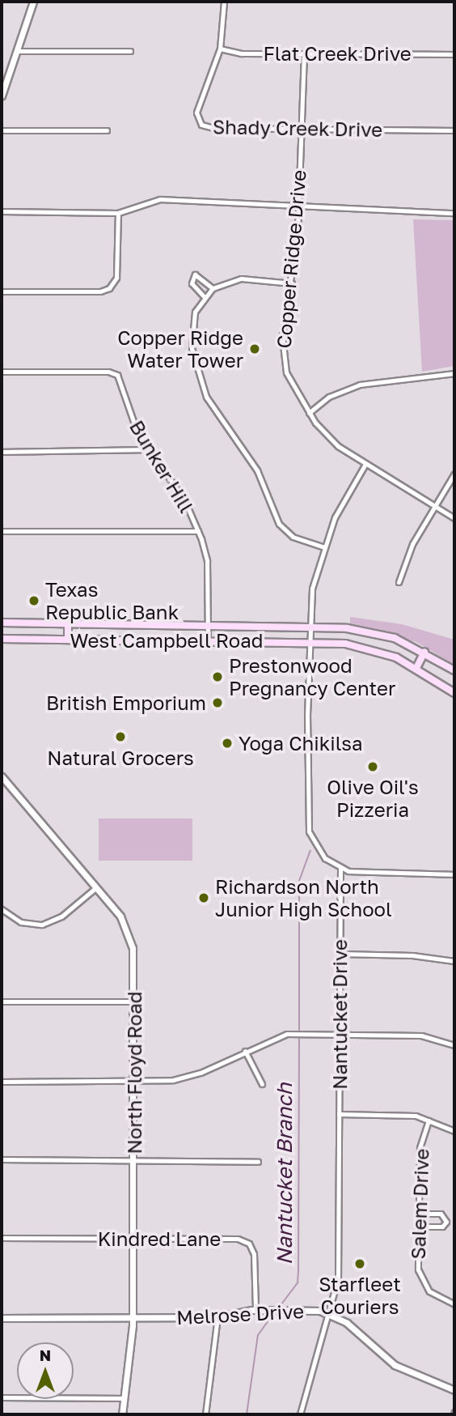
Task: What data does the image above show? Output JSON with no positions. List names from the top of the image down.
{
  "streets": {
    "main road": ["West Campbell Road"],
    "street": [
      "Flat Creek Drive",
      "Shady Creek Drive",
      "Copper Ridge Drive",
      "Bunker Hill",
      "Nantucket Drive",
      "North Floyd Road",
      "Salem Drive",
      "Kindred Lane",
      "Melrose Drive"
    ]
  },
  "crossings": [
    ["Flat Creek Drive", "Shady Creek Drive"],
    ["Flat Creek Drive", "Copper Ridge Drive"],
    ["Shady Creek Drive", "Copper Ridge Drive"],
    ["Bunker Hill", "West Campbell Road"],
    ["Nantucket Drive", "Melrose Drive"],
    ["North Floyd Road", "Kindred Lane"],
    ["North Floyd Road", "Melrose Drive"],
    ["Kindred Lane", "Melrose Drive"]
  ],
  "water": ["Nantucket Branch"],
  "places": [
    "Copper Ridge Water Tower",
    "Texas Republic Bank",
    "Prestonwood Pregnancy Center",
    "British Emporium",
    "Natural Grocers",
    "Yoga Chikilsa",
    "Olive Oil's Pizzeria",
    "Richardson North Junior High School",
    "Starfleet Couriers"
  ],
  "north": "top"
}
